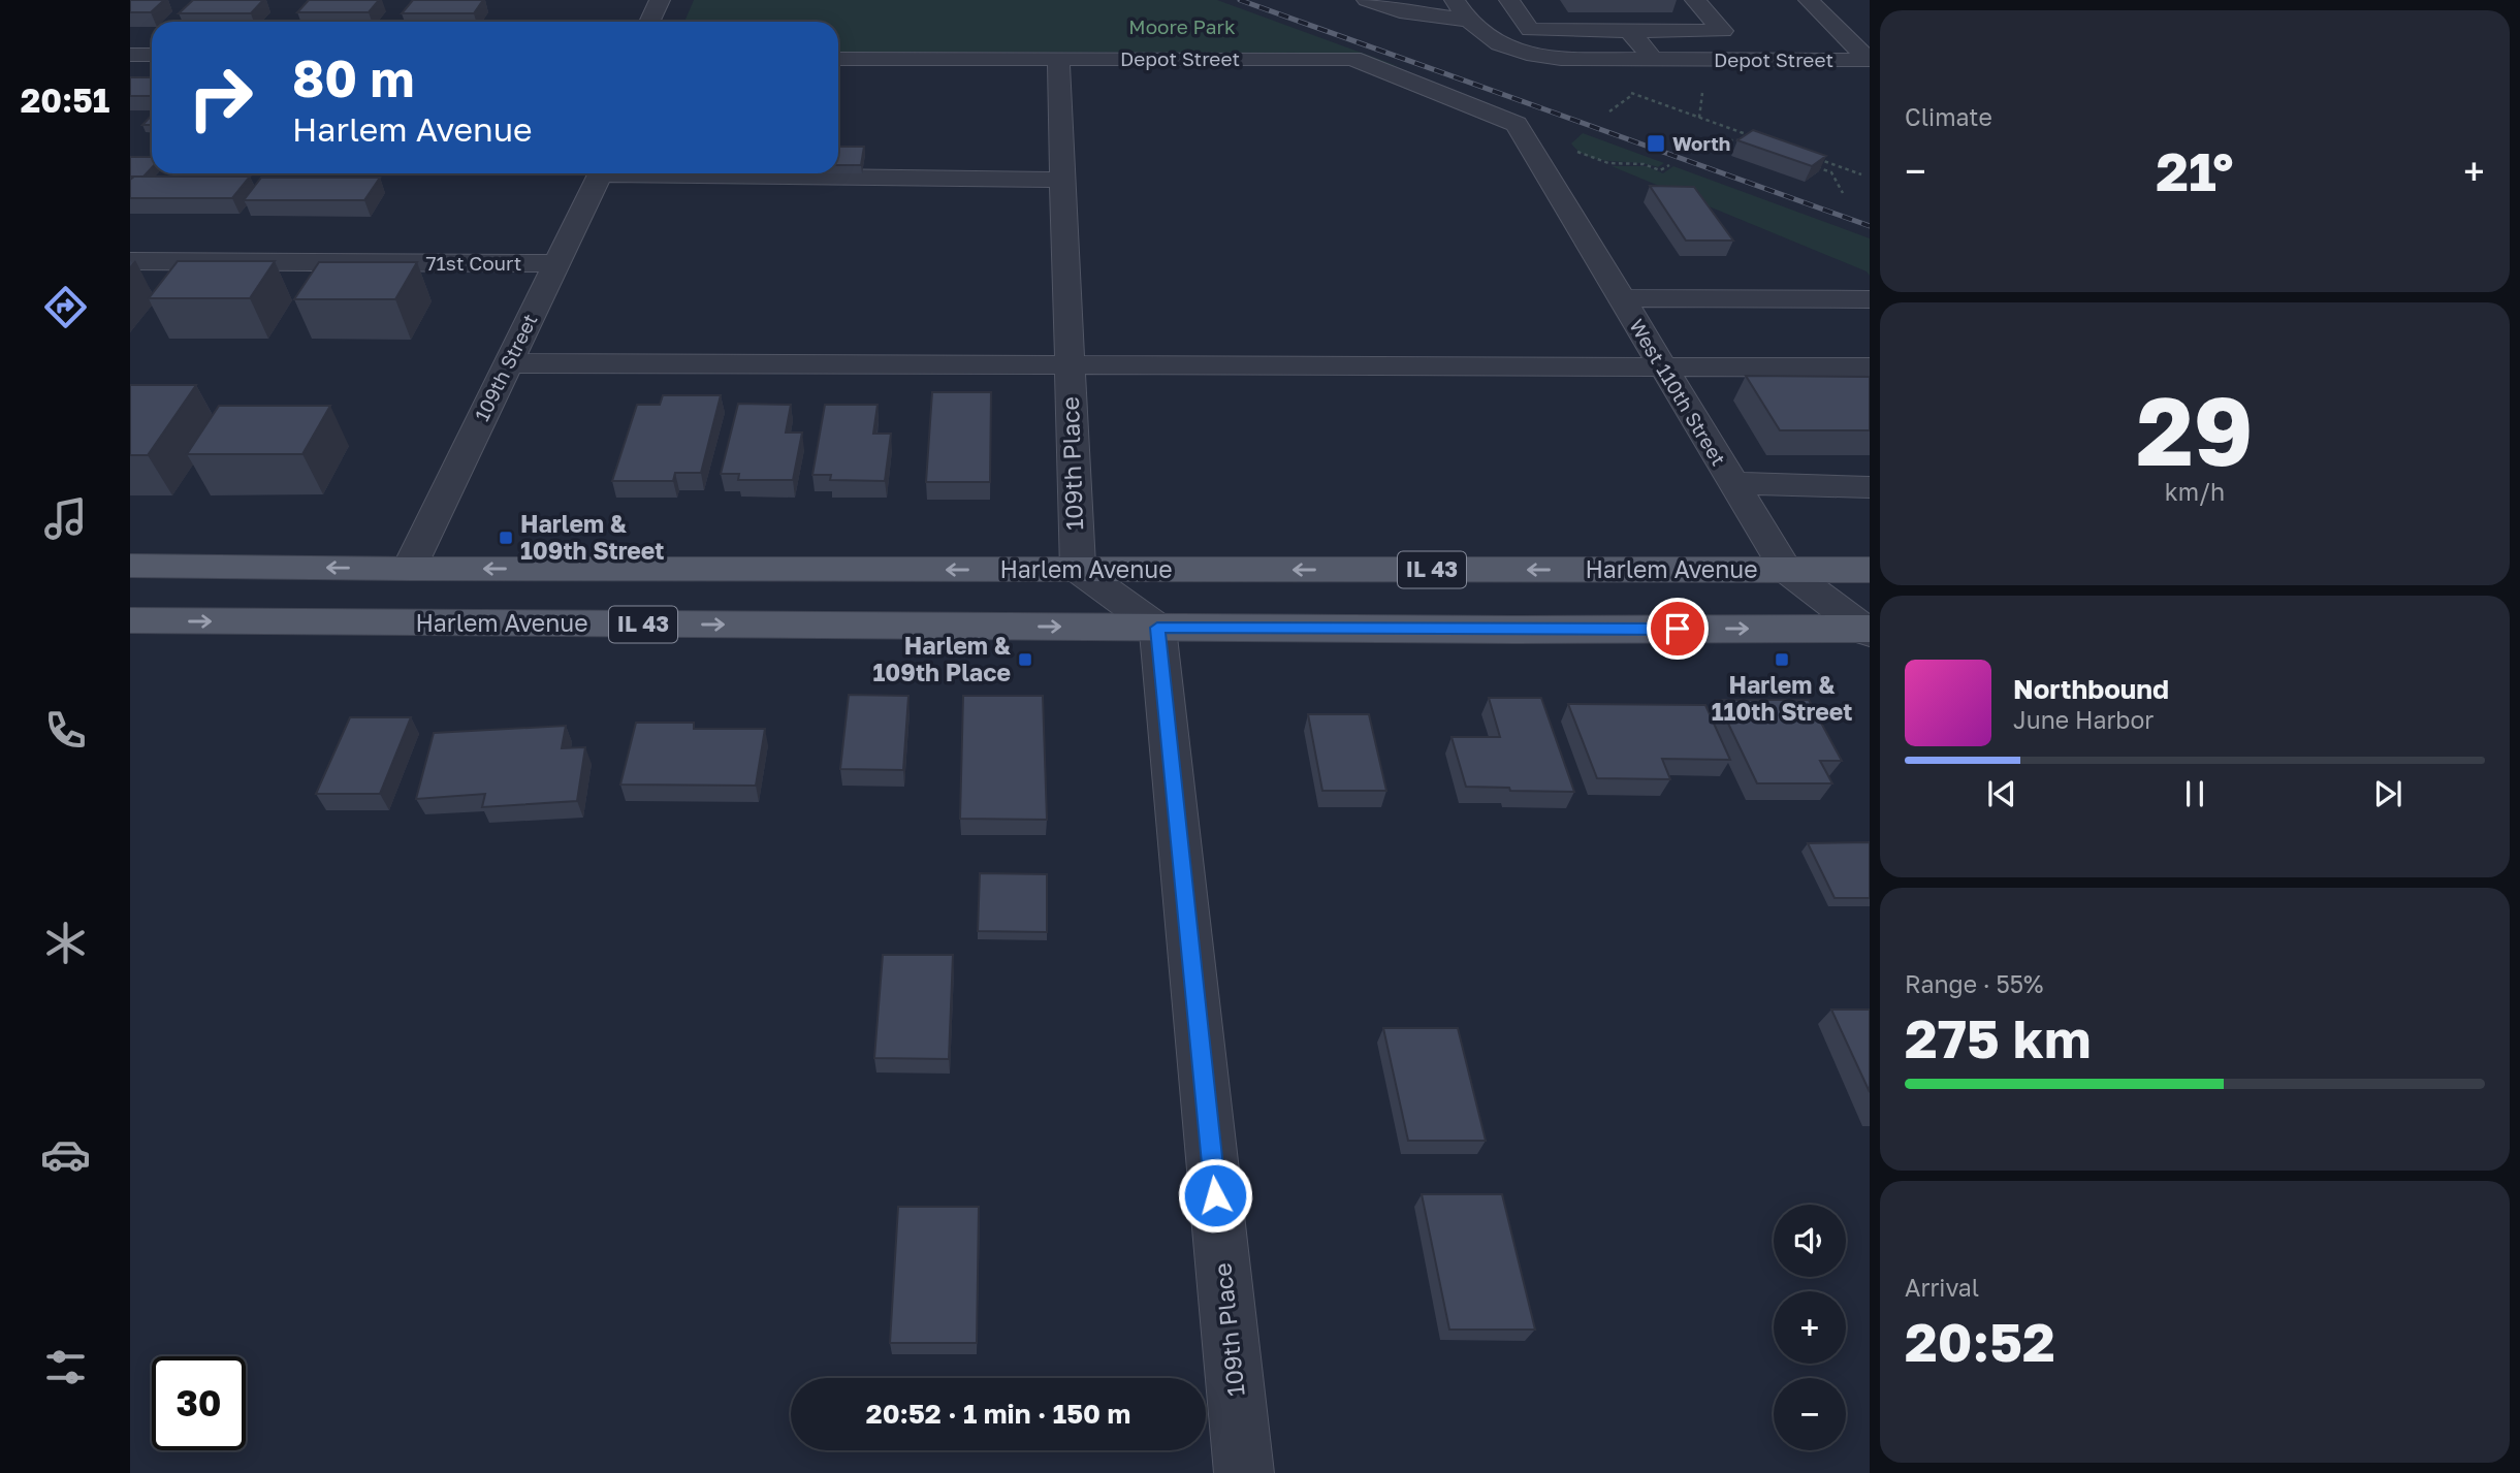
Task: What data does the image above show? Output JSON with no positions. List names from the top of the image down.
{
  "streets": {
    "main road": ["Harlem Avenue", "IL 43"],
    "street": [
      "Depot Street",
      "71st Court",
      "109th Street",
      "West 110th Street",
      "109th Place"
    ]
  },
  "crossings": [
    ["Depot Street", "West 110th Street"],
    ["Depot Street", "109th Place"],
    ["71st Court", "109th Street"],
    ["109th Street", "Harlem Avenue"],
    ["West 110th Street", "Harlem Avenue"],
    ["109th Place", "Harlem Avenue"]
  ],
  "parks": ["Moore Park"],
  "places": {
    "transit": [
      "Worth",
      "Harlem & 109th Street",
      "Harlem & 109th Place",
      "Harlem & 110th Street"
    ]
  },
  "page": {
    "tabs": "20:51",
    "tile": [
      "Climate",
      ["29", "km/h"],
      ["Range · 55%", "275 km"],
      ["Arrival", "20:52"]
    ],
    "turn": ["80 m", "Harlem Avenue"],
    "heat": ["−", "21°", "+"],
    "song": ["Northbound", "June Harbor"],
    "map_buttons": ["+", "−"],
    "limit": "30",
    "trip": "20:52 · 1 min · 150 m"
  }
}
